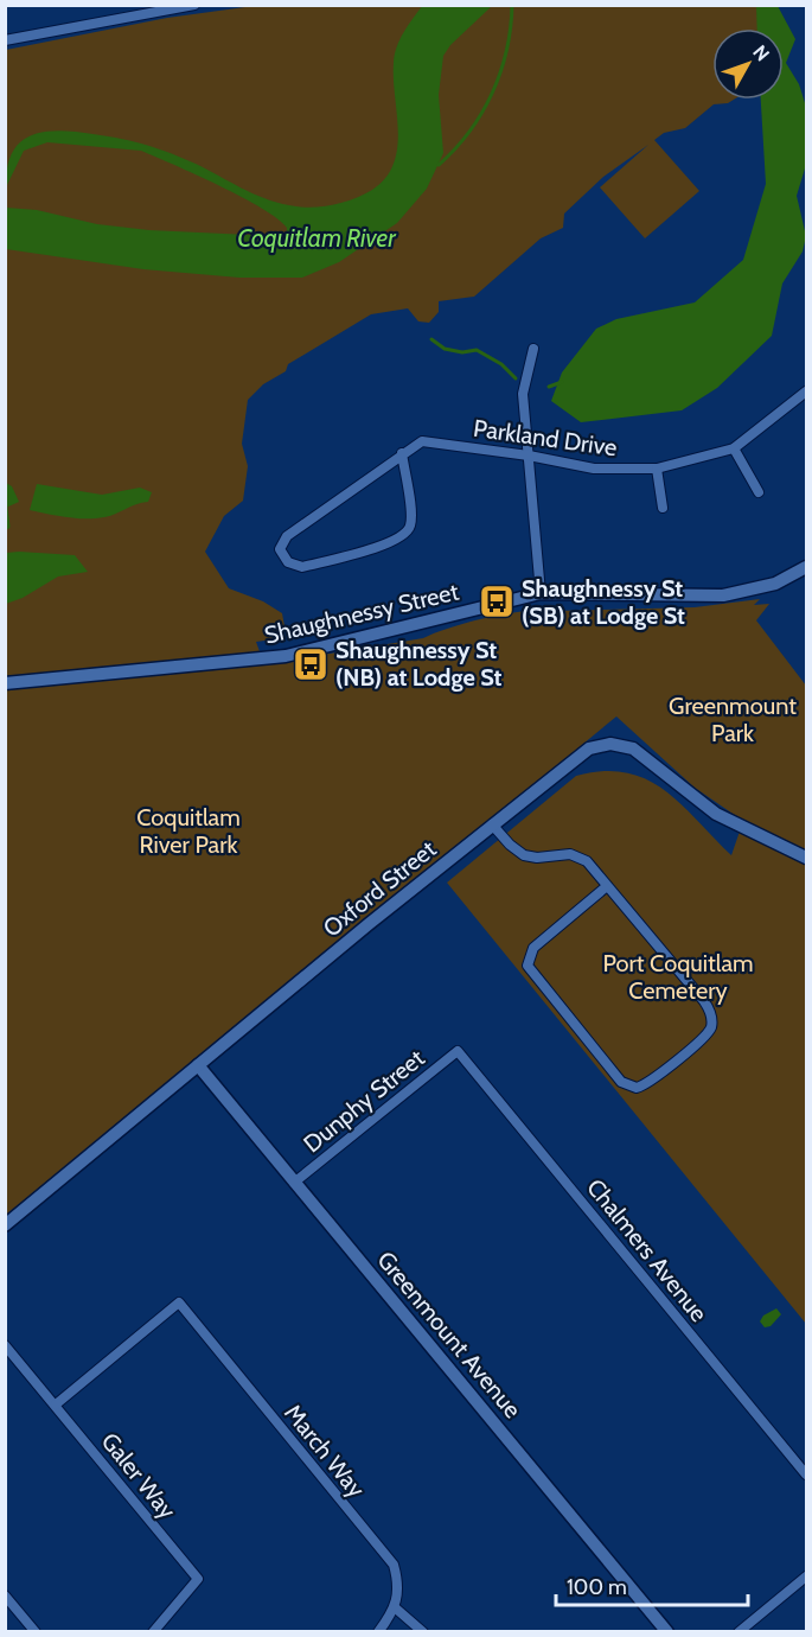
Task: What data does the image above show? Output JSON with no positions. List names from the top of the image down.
{
  "streets": {
    "street": [
      "Parkland Drive",
      "Shaughnessy Street",
      "Oxford Street",
      "Dunphy Street",
      "Chalmers Avenue",
      "Greenmount Avenue",
      "March Way",
      "Galer Way"
    ]
  },
  "crossings": [
    ["Oxford Street", "Greenmount Avenue"],
    ["Dunphy Street", "Chalmers Avenue"],
    ["Dunphy Street", "Greenmount Avenue"],
    ["March Way", "Galer Way"]
  ],
  "water": ["Coquitlam River"],
  "parks": ["Greenmount Park", "Coquitlam River Park", "Port Coquitlam Cemetery"],
  "places": {
    "bus stop": ["Shaughnessy St (SB) at Lodge St", "Shaughnessy St (NB) at Lodge St"]
  },
  "scale_bar": "100 m",
  "north": "top right"
}
